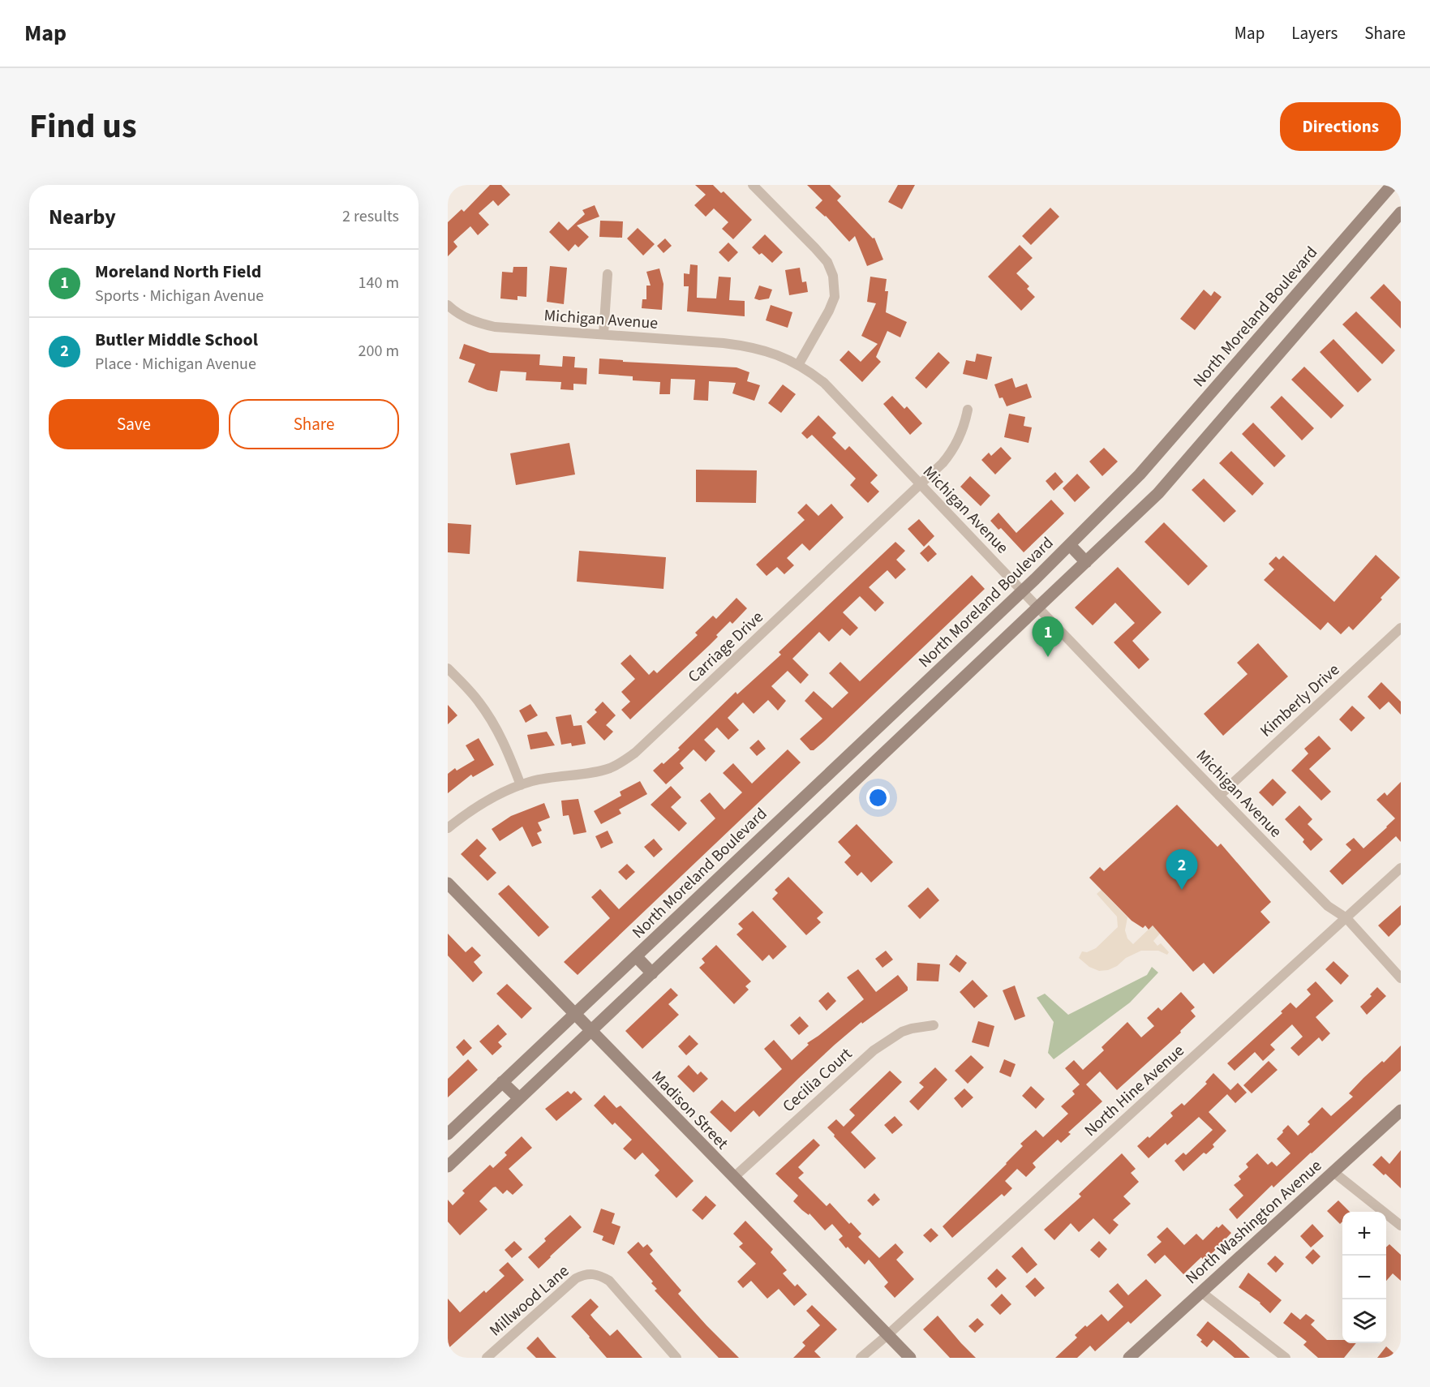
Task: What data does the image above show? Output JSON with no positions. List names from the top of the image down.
{
  "streets": {
    "street": [
      "North Moreland Boulevard",
      "Michigan Avenue",
      "Carriage Drive",
      "Kimberly Drive",
      "Cecilia Court",
      "North Hine Avenue",
      "Madison Street",
      "North Washington Avenue",
      "Millwood Lane"
    ]
  },
  "crossings": [
    ["North Moreland Boulevard", "Michigan Avenue"],
    ["North Moreland Boulevard", "Madison Street"],
    ["Michigan Avenue", "Carriage Drive"],
    ["Michigan Avenue", "Kimberly Drive"],
    ["Michigan Avenue", "North Hine Avenue"],
    ["Cecilia Court", "Madison Street"],
    ["North Hine Avenue", "Madison Street"]
  ],
  "page": {
    "header": "Map",
    "nav": ["Map", "Layers", "Share"],
    "title": "Find us",
    "buttons": [
      "Directions",
      ["Save", "Share"]
    ],
    "heading": ["Nearby", "2 results"],
    "list": [
      {
        "mark": "1",
        "name": "Moreland North Field",
        "note": "Sports · Michigan Avenue",
        "value": "140 m"
      },
      {
        "mark": "2",
        "name": "Butler Middle School",
        "note": "Place · Michigan Avenue",
        "value": "200 m"
      }
    ],
    "pins": ["1", "2"],
    "map_buttons": ["+", "−"]
  }
}
